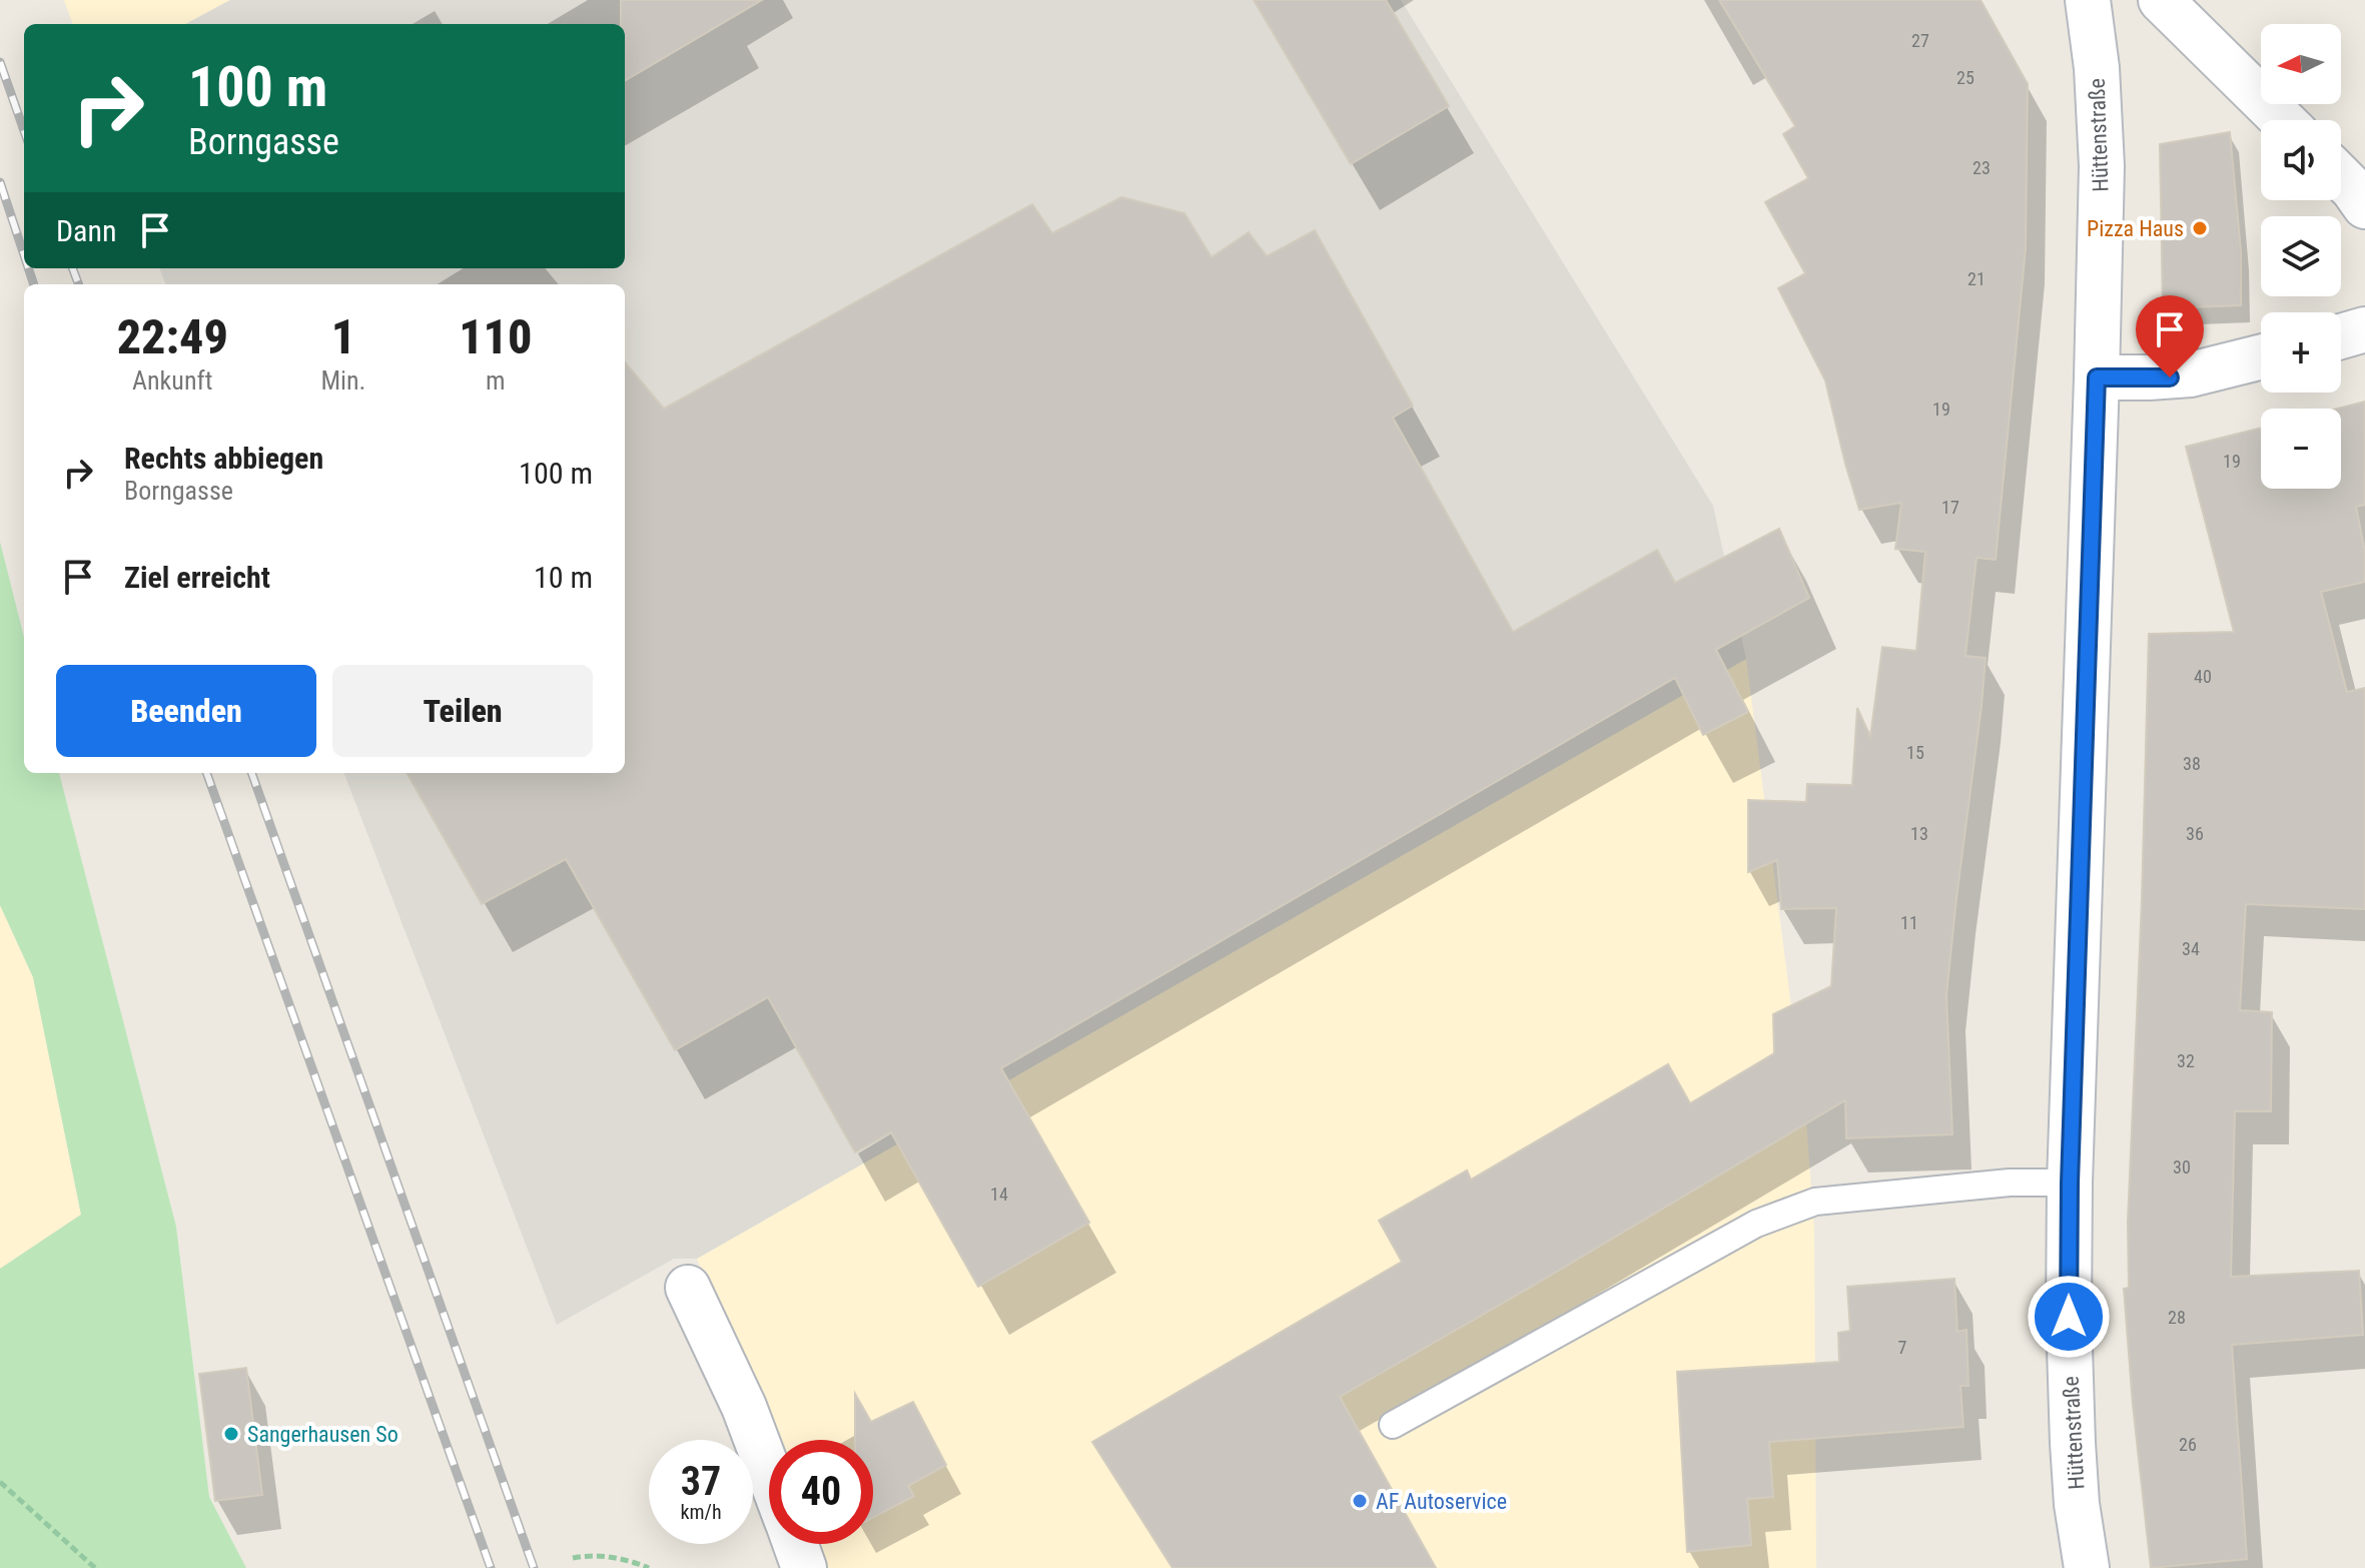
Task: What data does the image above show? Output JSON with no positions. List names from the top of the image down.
{
  "streets": {
    "street": ["Hüttenstraße"]
  },
  "places": ["Pizza Haus", "Sangerhausen So", "AF Autoservice"],
  "house_numbers": [
    "27",
    "25",
    "23",
    "21",
    "19",
    "19",
    "17",
    "40",
    "15",
    "38",
    "13",
    "36",
    "11",
    "34",
    "32",
    "30",
    "14",
    "28",
    "7",
    "26"
  ],
  "north": "left",
  "page": {
    "map_buttons": ["+", "−"],
    "turn": ["100 m", "Borngasse"],
    "then": "Dann",
    "eta": [
      "22:49",
      "Ankunft",
      "1",
      "Min.",
      "110",
      "m"
    ],
    "list": [
      {
        "name": "Rechts abbiegen",
        "note": "Borngasse",
        "value": "100 m"
      },
      {
        "name": "Ziel erreicht",
        "value": "10 m"
      }
    ],
    "buttons": ["Beenden", "Teilen"],
    "speed": "37 km/h",
    "limit": "40"
  }
}
